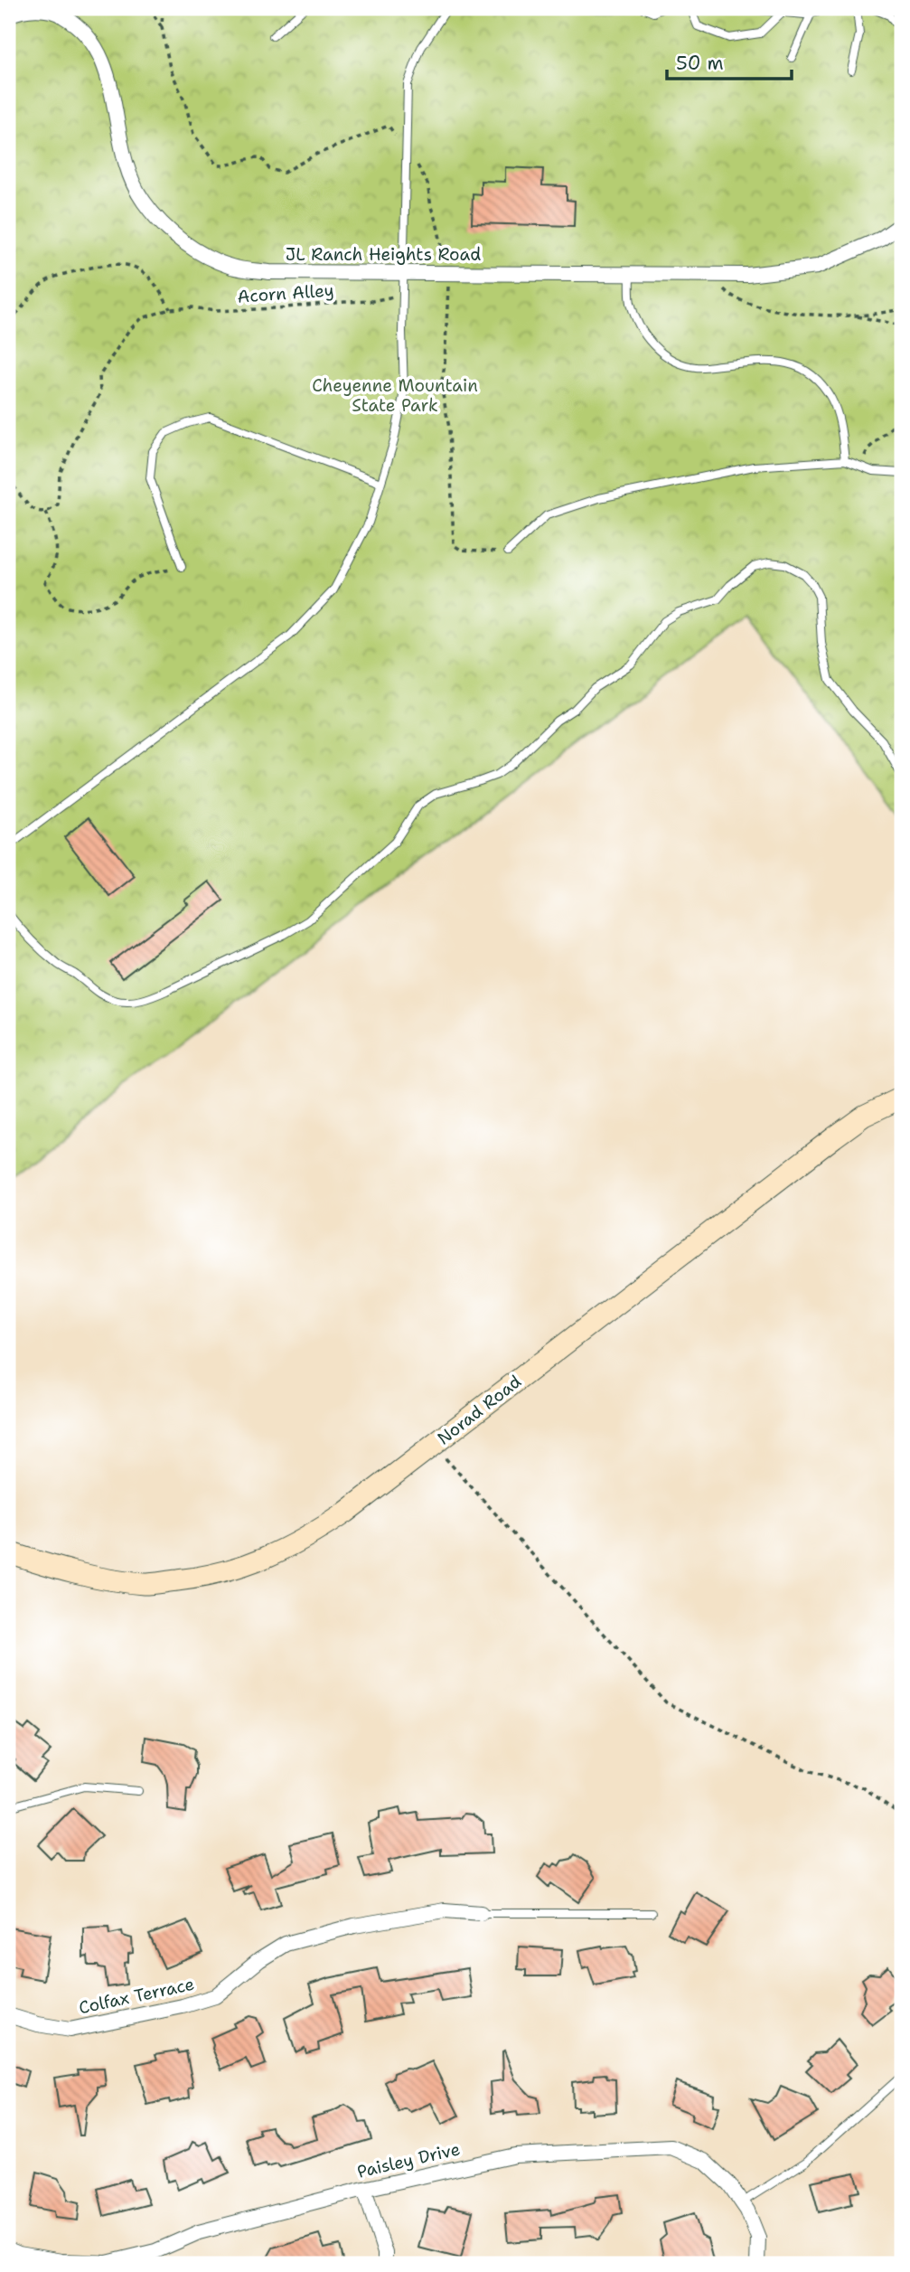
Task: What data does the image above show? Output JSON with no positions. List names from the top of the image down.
{
  "streets": {
    "street": [
      "JL Ranch Heights Road",
      "Norad Road",
      "Colfax Terrace",
      "Paisley Drive"
    ],
    "path": ["Acorn Alley"]
  },
  "parks": ["Cheyenne Mountain State Park"],
  "scale_bar": "50 m"
}
